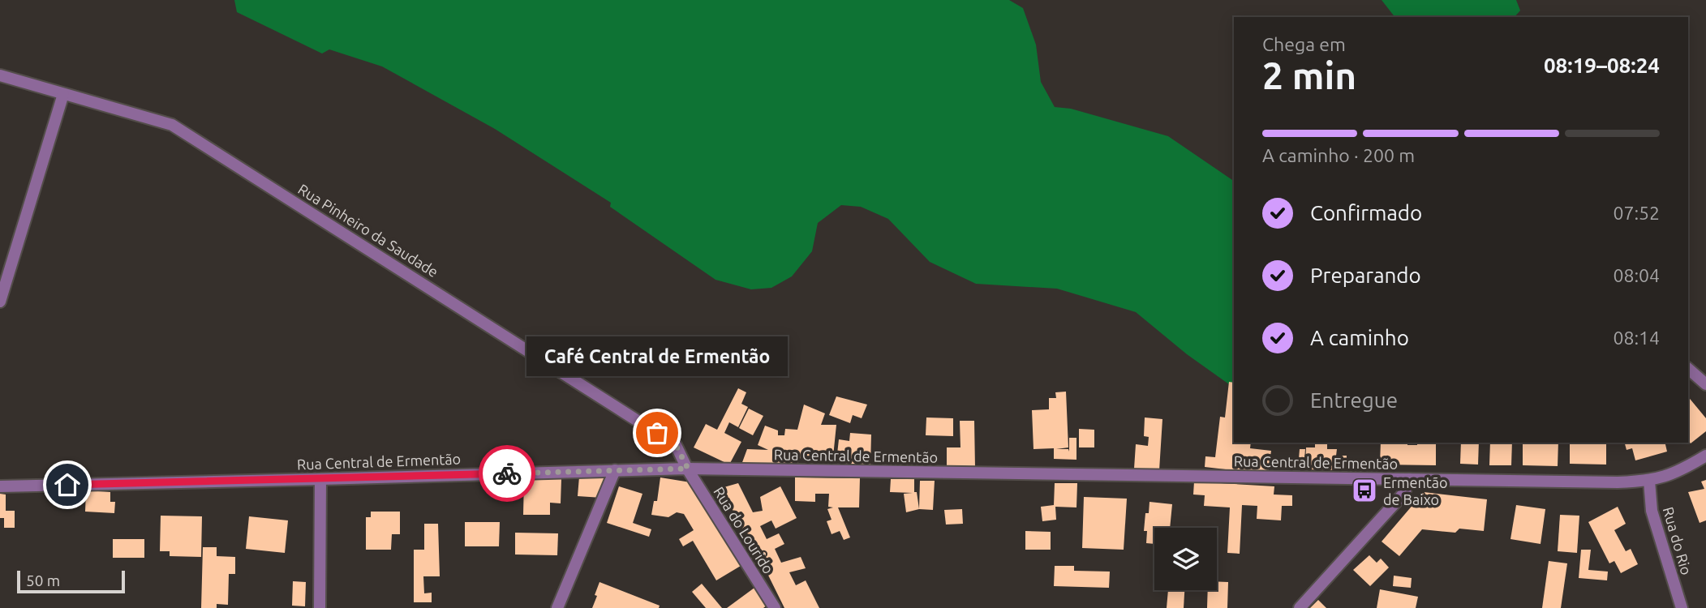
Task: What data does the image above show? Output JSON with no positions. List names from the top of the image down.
{
  "streets": {
    "street": [
      "Rua Pinheiro da Saudade",
      "Rua Central de Ermentão",
      "Rua do Lourido",
      "Rua do Rio"
    ]
  },
  "crossings": [
    ["Rua Pinheiro da Saudade", "Rua Central de Ermentão"],
    ["Rua Pinheiro da Saudade", "Rua do Lourido"],
    ["Rua Central de Ermentão", "Rua do Lourido"],
    ["Rua Central de Ermentão", "Rua do Rio"]
  ],
  "places": {
    "other": ["Café Central de Ermentão"],
    "bus stop": ["Ermentão de Baixo"]
  },
  "scale_bar": "50 m",
  "page": {
    "heading": ["2 min", "Chega em", "08:19–08:24"],
    "bar": "A caminho · 200 m",
    "list": [
      ["Confirmado", "07:52"],
      ["Preparando", "08:04"],
      ["A caminho", "08:14"],
      "Entregue"
    ],
    "bubble": "Café Central de Ermentão",
    "scale": "50 m"
  }
}
